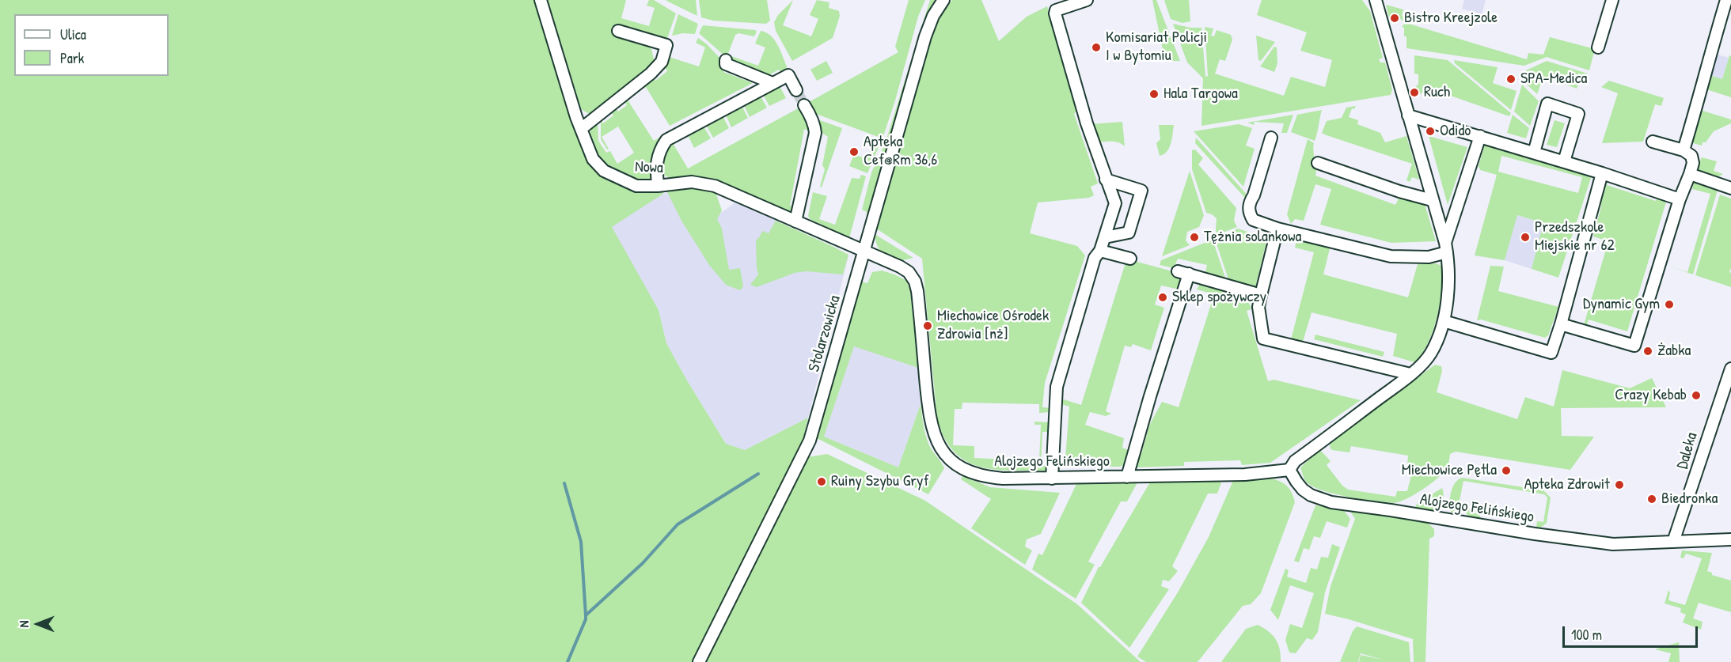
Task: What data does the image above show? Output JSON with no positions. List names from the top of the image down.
{
  "streets": {
    "street": [
      "Nowa",
      "Stolarzowicka",
      "Daleka",
      "Alojzego Felińskiego"
    ]
  },
  "crossings": [
    ["Nowa", "Stolarzowicka"],
    ["Nowa", "Alojzego Felińskiego"],
    ["Stolarzowicka", "Alojzego Felińskiego"],
    ["Daleka", "Alojzego Felińskiego"]
  ],
  "places": [
    "Bistro Kreejzole",
    "Komisariat Policji I w Bytomiu",
    "SPA-Medica",
    "Ruch",
    "Hala Targowa",
    "Odido",
    "Apteka Cef@Rm 36,6",
    "Tężnia solankowa",
    "Przedszkole Miejskie nr 62",
    "Sklep spożywczy",
    "Dynamic Gym",
    "Miechowice Ośrodek Zdrowia [nż]",
    "Żabka",
    "Crazy Kebab",
    "Miechowice Pętla",
    "Ruiny Szybu Gryf",
    "Apteka Zdrowit",
    "Biedronka"
  ],
  "legend": ["Ulica", "Park"],
  "scale_bar": "100 m",
  "north": "left"
}
